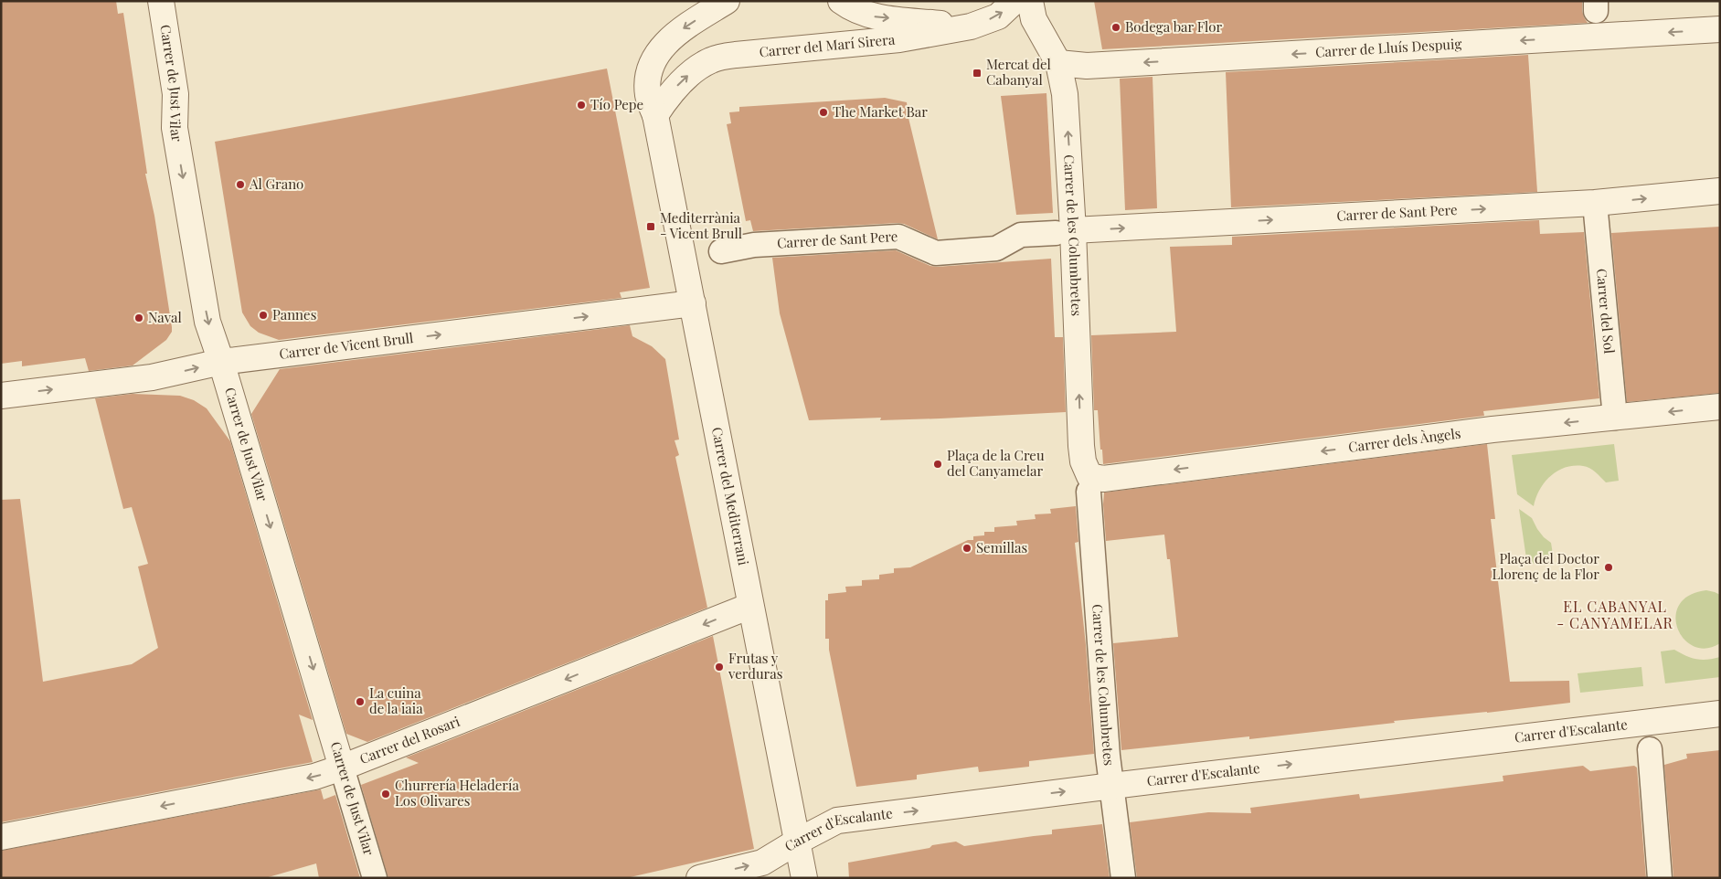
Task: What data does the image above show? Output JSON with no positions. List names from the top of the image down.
{
  "streets": {
    "street": [
      "Carrer del Marí Sirera",
      "Carrer de Lluís Despuig",
      "Carrer de Just Vilar",
      "Carrer de Sant Pere",
      "Carrer de les Columbretes",
      "Carrer del Sol",
      "Carrer de Vicent Brull",
      "Carrer dels Àngels",
      "Carrer del Mediterrani",
      "Carrer d'Escalante",
      "Carrer del Rosari"
    ]
  },
  "crossings": [
    ["Carrer del Marí Sirera", "Carrer del Mediterrani"],
    ["Carrer de Lluís Despuig", "Carrer de les Columbretes"],
    ["Carrer de Just Vilar", "Carrer de Vicent Brull"],
    ["Carrer de Just Vilar", "Carrer del Rosari"],
    ["Carrer de Sant Pere", "Carrer de les Columbretes"],
    ["Carrer de Sant Pere", "Carrer del Sol"],
    ["Carrer de les Columbretes", "Carrer dels Àngels"],
    ["Carrer de les Columbretes", "Carrer d'Escalante"],
    ["Carrer del Sol", "Carrer dels Àngels"],
    ["Carrer de Vicent Brull", "Carrer del Mediterrani"],
    ["Carrer del Mediterrani", "Carrer d'Escalante"],
    ["Carrer del Mediterrani", "Carrer del Rosari"]
  ],
  "one_way": [
    "Carrer del Marí Sirera",
    "Carrer de Lluís Despuig",
    "Carrer de Just Vilar",
    "Carrer de Sant Pere",
    "Carrer de les Columbretes",
    "Carrer de Vicent Brull",
    "Carrer dels Àngels",
    "Carrer d'Escalante",
    "Carrer del Rosari"
  ],
  "districts": ["EL CABANYAL - CANYAMELAR"],
  "places": {
    "other": [
      "Bodega bar Flor",
      "Tío Pepe",
      "The Market Bar",
      "Al Grano",
      "Pannes",
      "Naval",
      "Plaça de la Creu del Canyamelar",
      "Semillas",
      "Plaça del Doctor Llorenç de la Flor",
      "Frutas y verduras",
      "La cuina de la iaia",
      "Churrería Heladería Los Olivares"
    ],
    "transit": ["Mercat del Cabanyal", "Mediterrània - Vicent Brull"]
  }
}
